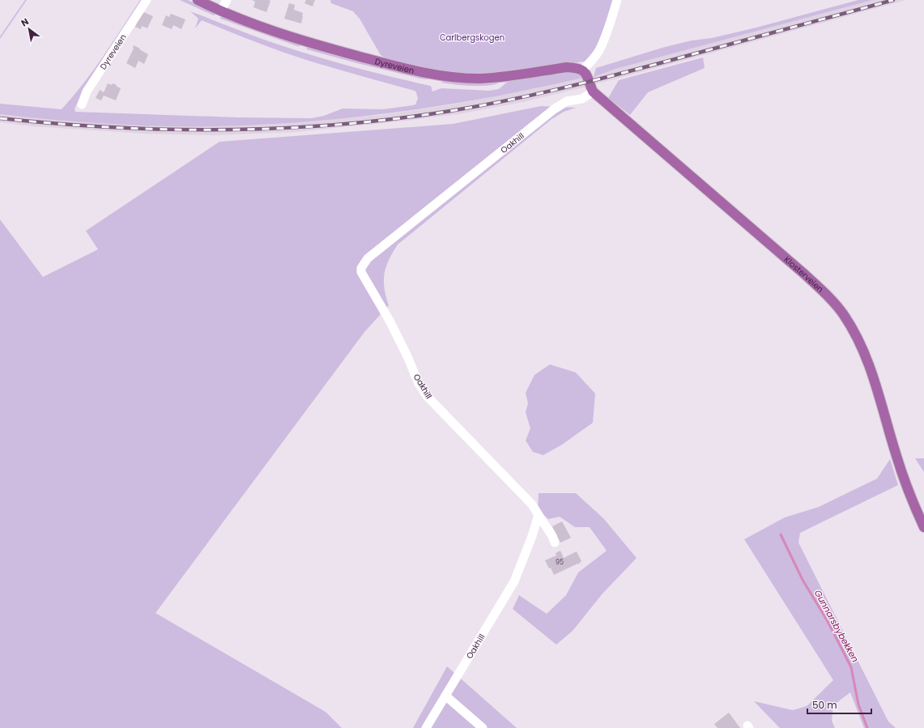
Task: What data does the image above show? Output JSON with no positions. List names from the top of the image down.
{
  "streets": {
    "main road": ["Dyreveien", "Klosterveien"],
    "street": ["Oakhill"]
  },
  "crossings": [
    ["Oakhill", "Klosterveien"]
  ],
  "water": ["Gunnarsbybekken"],
  "parks": ["Carlbergskogen"],
  "house_numbers": ["95"],
  "scale_bar": "50 m",
  "north": "top left"
}
